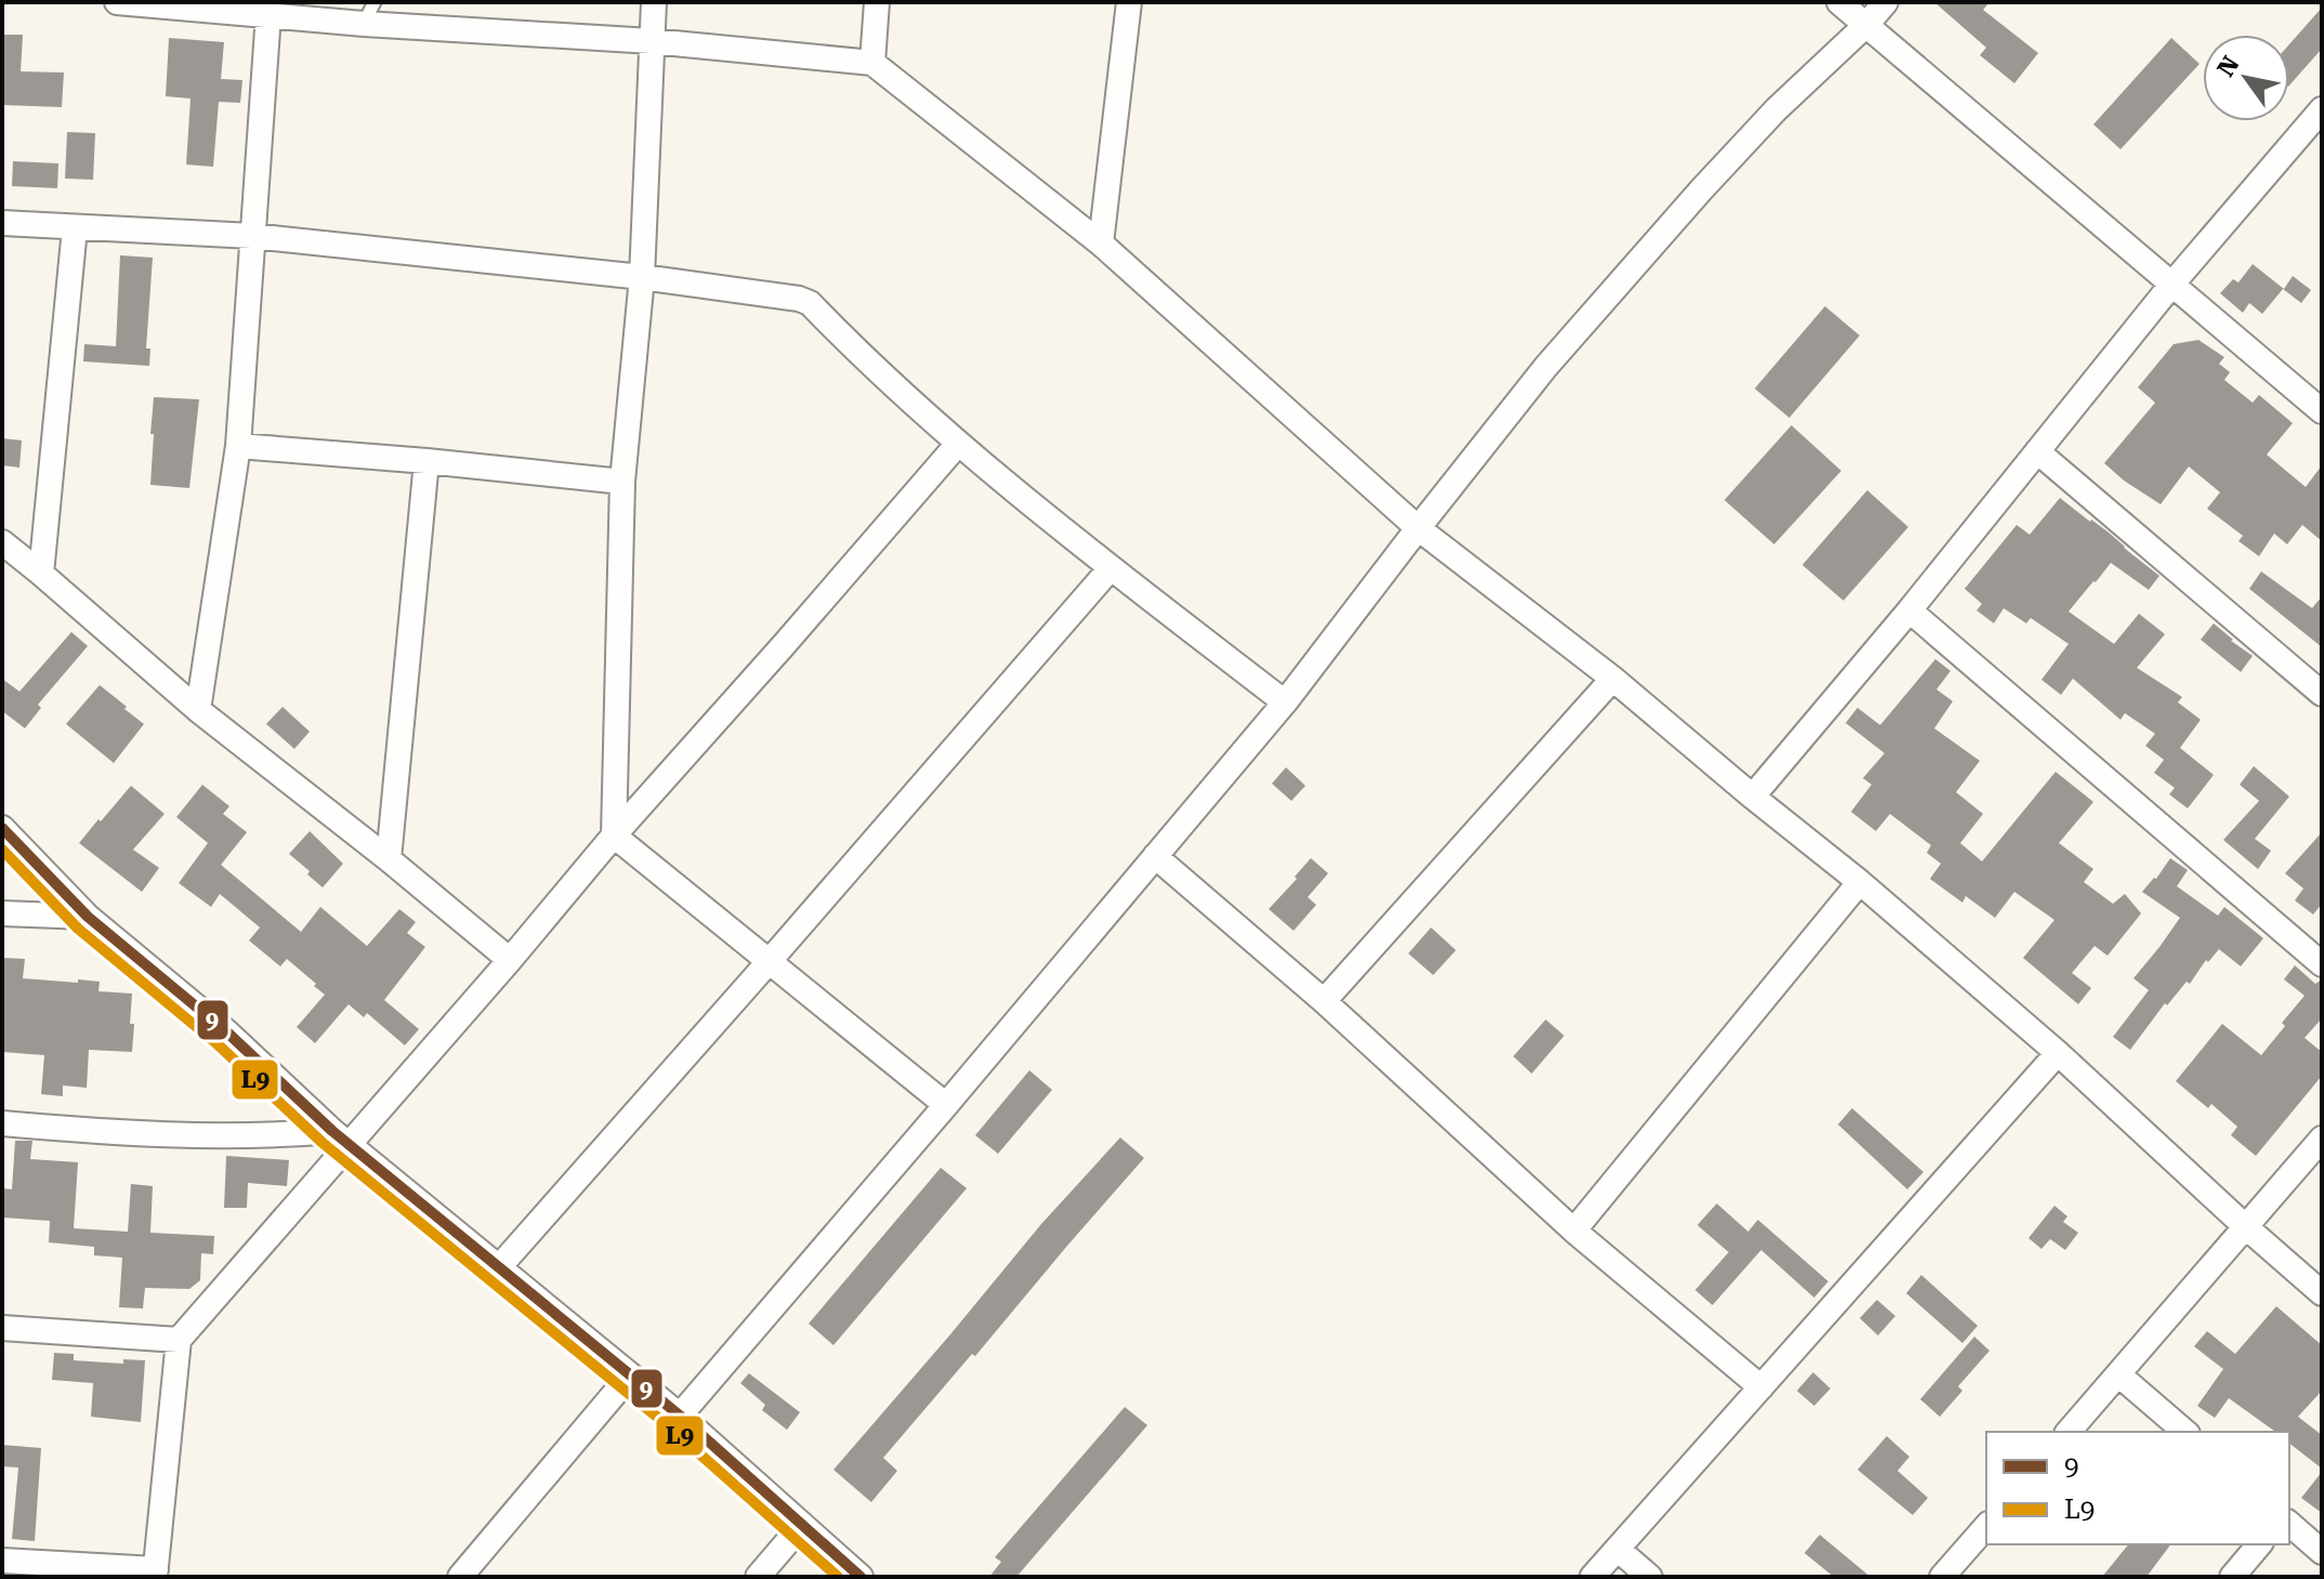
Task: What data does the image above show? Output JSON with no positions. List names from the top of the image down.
{
  "lines": ["transit line 9", "transit line L9"],
  "legend": ["9", "L9"],
  "north": "top left"
}
